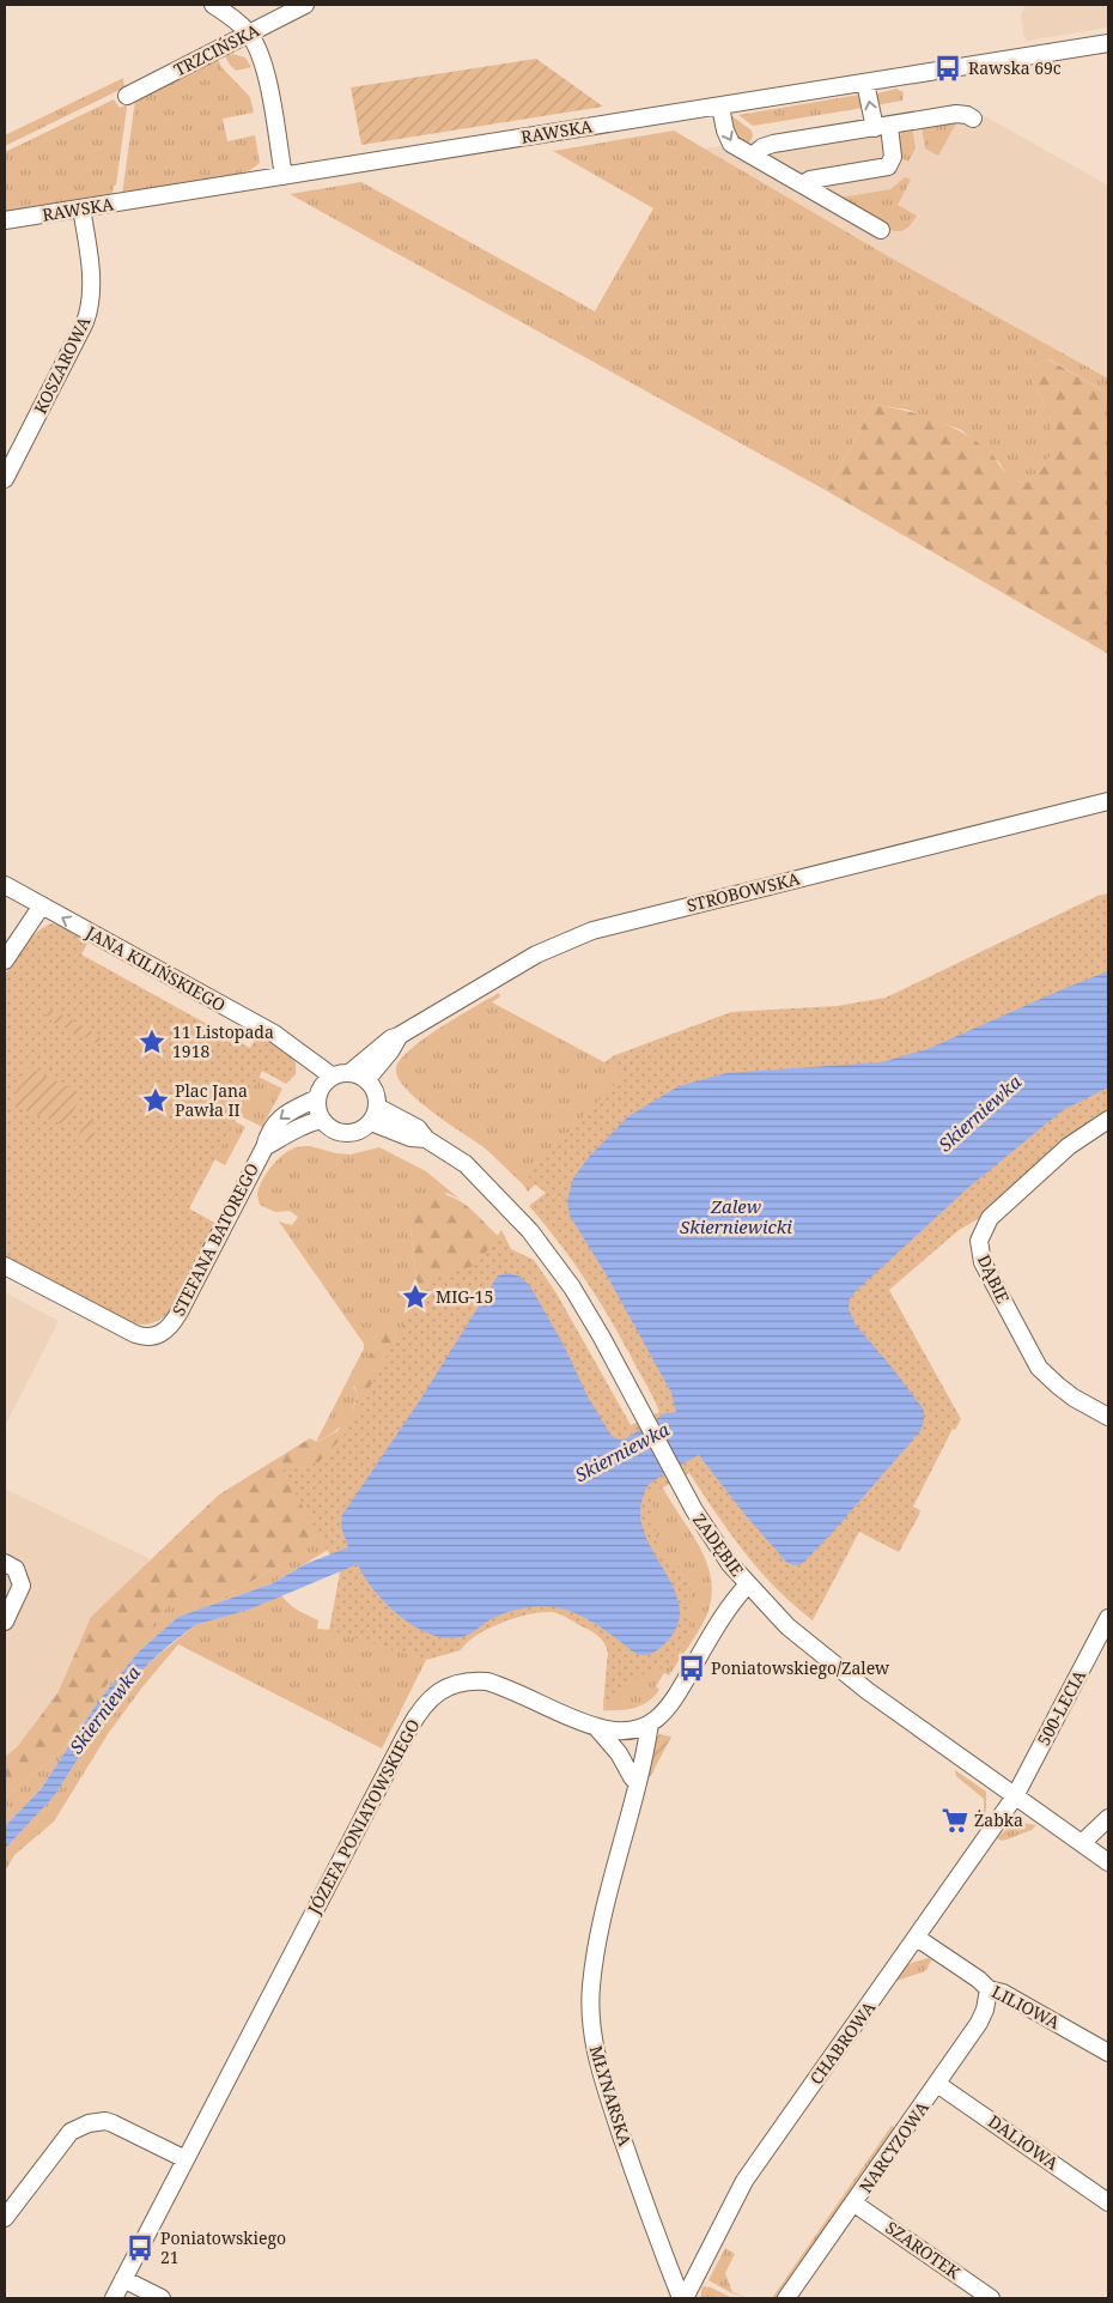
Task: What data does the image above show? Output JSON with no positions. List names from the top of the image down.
{
  "streets": {
    "street": [
      "TRZCIŃSKA",
      "RAWSKA",
      "KOSZAROWA",
      "STROBOWSKA",
      "JANA KILIŃSKIEGO",
      "STEFANA BATOREGO",
      "DĄBIE",
      "ZADĘBIE",
      "500-LECIA",
      "JÓZEFA PONIATOWSKIEGO",
      "LILIOWA",
      "CHABROWA",
      "MŁYNARSKA",
      "DALIOWA",
      "NARCYZOWA",
      "SZAROTEK"
    ]
  },
  "crossings": [
    ["RAWSKA", "KOSZAROWA"],
    ["STROBOWSKA", "JANA KILIŃSKIEGO"],
    ["STROBOWSKA", "STEFANA BATOREGO"],
    ["STROBOWSKA", "ZADĘBIE"],
    ["JANA KILIŃSKIEGO", "STEFANA BATOREGO"],
    ["JANA KILIŃSKIEGO", "ZADĘBIE"],
    ["STEFANA BATOREGO", "ZADĘBIE"],
    ["ZADĘBIE", "500-LECIA"],
    ["ZADĘBIE", "JÓZEFA PONIATOWSKIEGO"],
    ["ZADĘBIE", "CHABROWA"],
    ["500-LECIA", "CHABROWA"],
    ["JÓZEFA PONIATOWSKIEGO", "MŁYNARSKA"],
    ["LILIOWA", "CHABROWA"],
    ["LILIOWA", "NARCYZOWA"],
    ["CHABROWA", "MŁYNARSKA"],
    ["DALIOWA", "NARCYZOWA"],
    ["NARCYZOWA", "SZAROTEK"]
  ],
  "one_way": ["JANA KILIŃSKIEGO"],
  "water": ["Skierniewka", "Zalew Skierniewicki"],
  "places": {
    "bus stop": ["Rawska 69c", "Poniatowskiego/Zalew", "Poniatowskiego 21"],
    "place": ["11 Listopada 1918", "Plac Jana Pawła II", "MIG-15"],
    "supermarket": ["Żabka"]
  }
}
